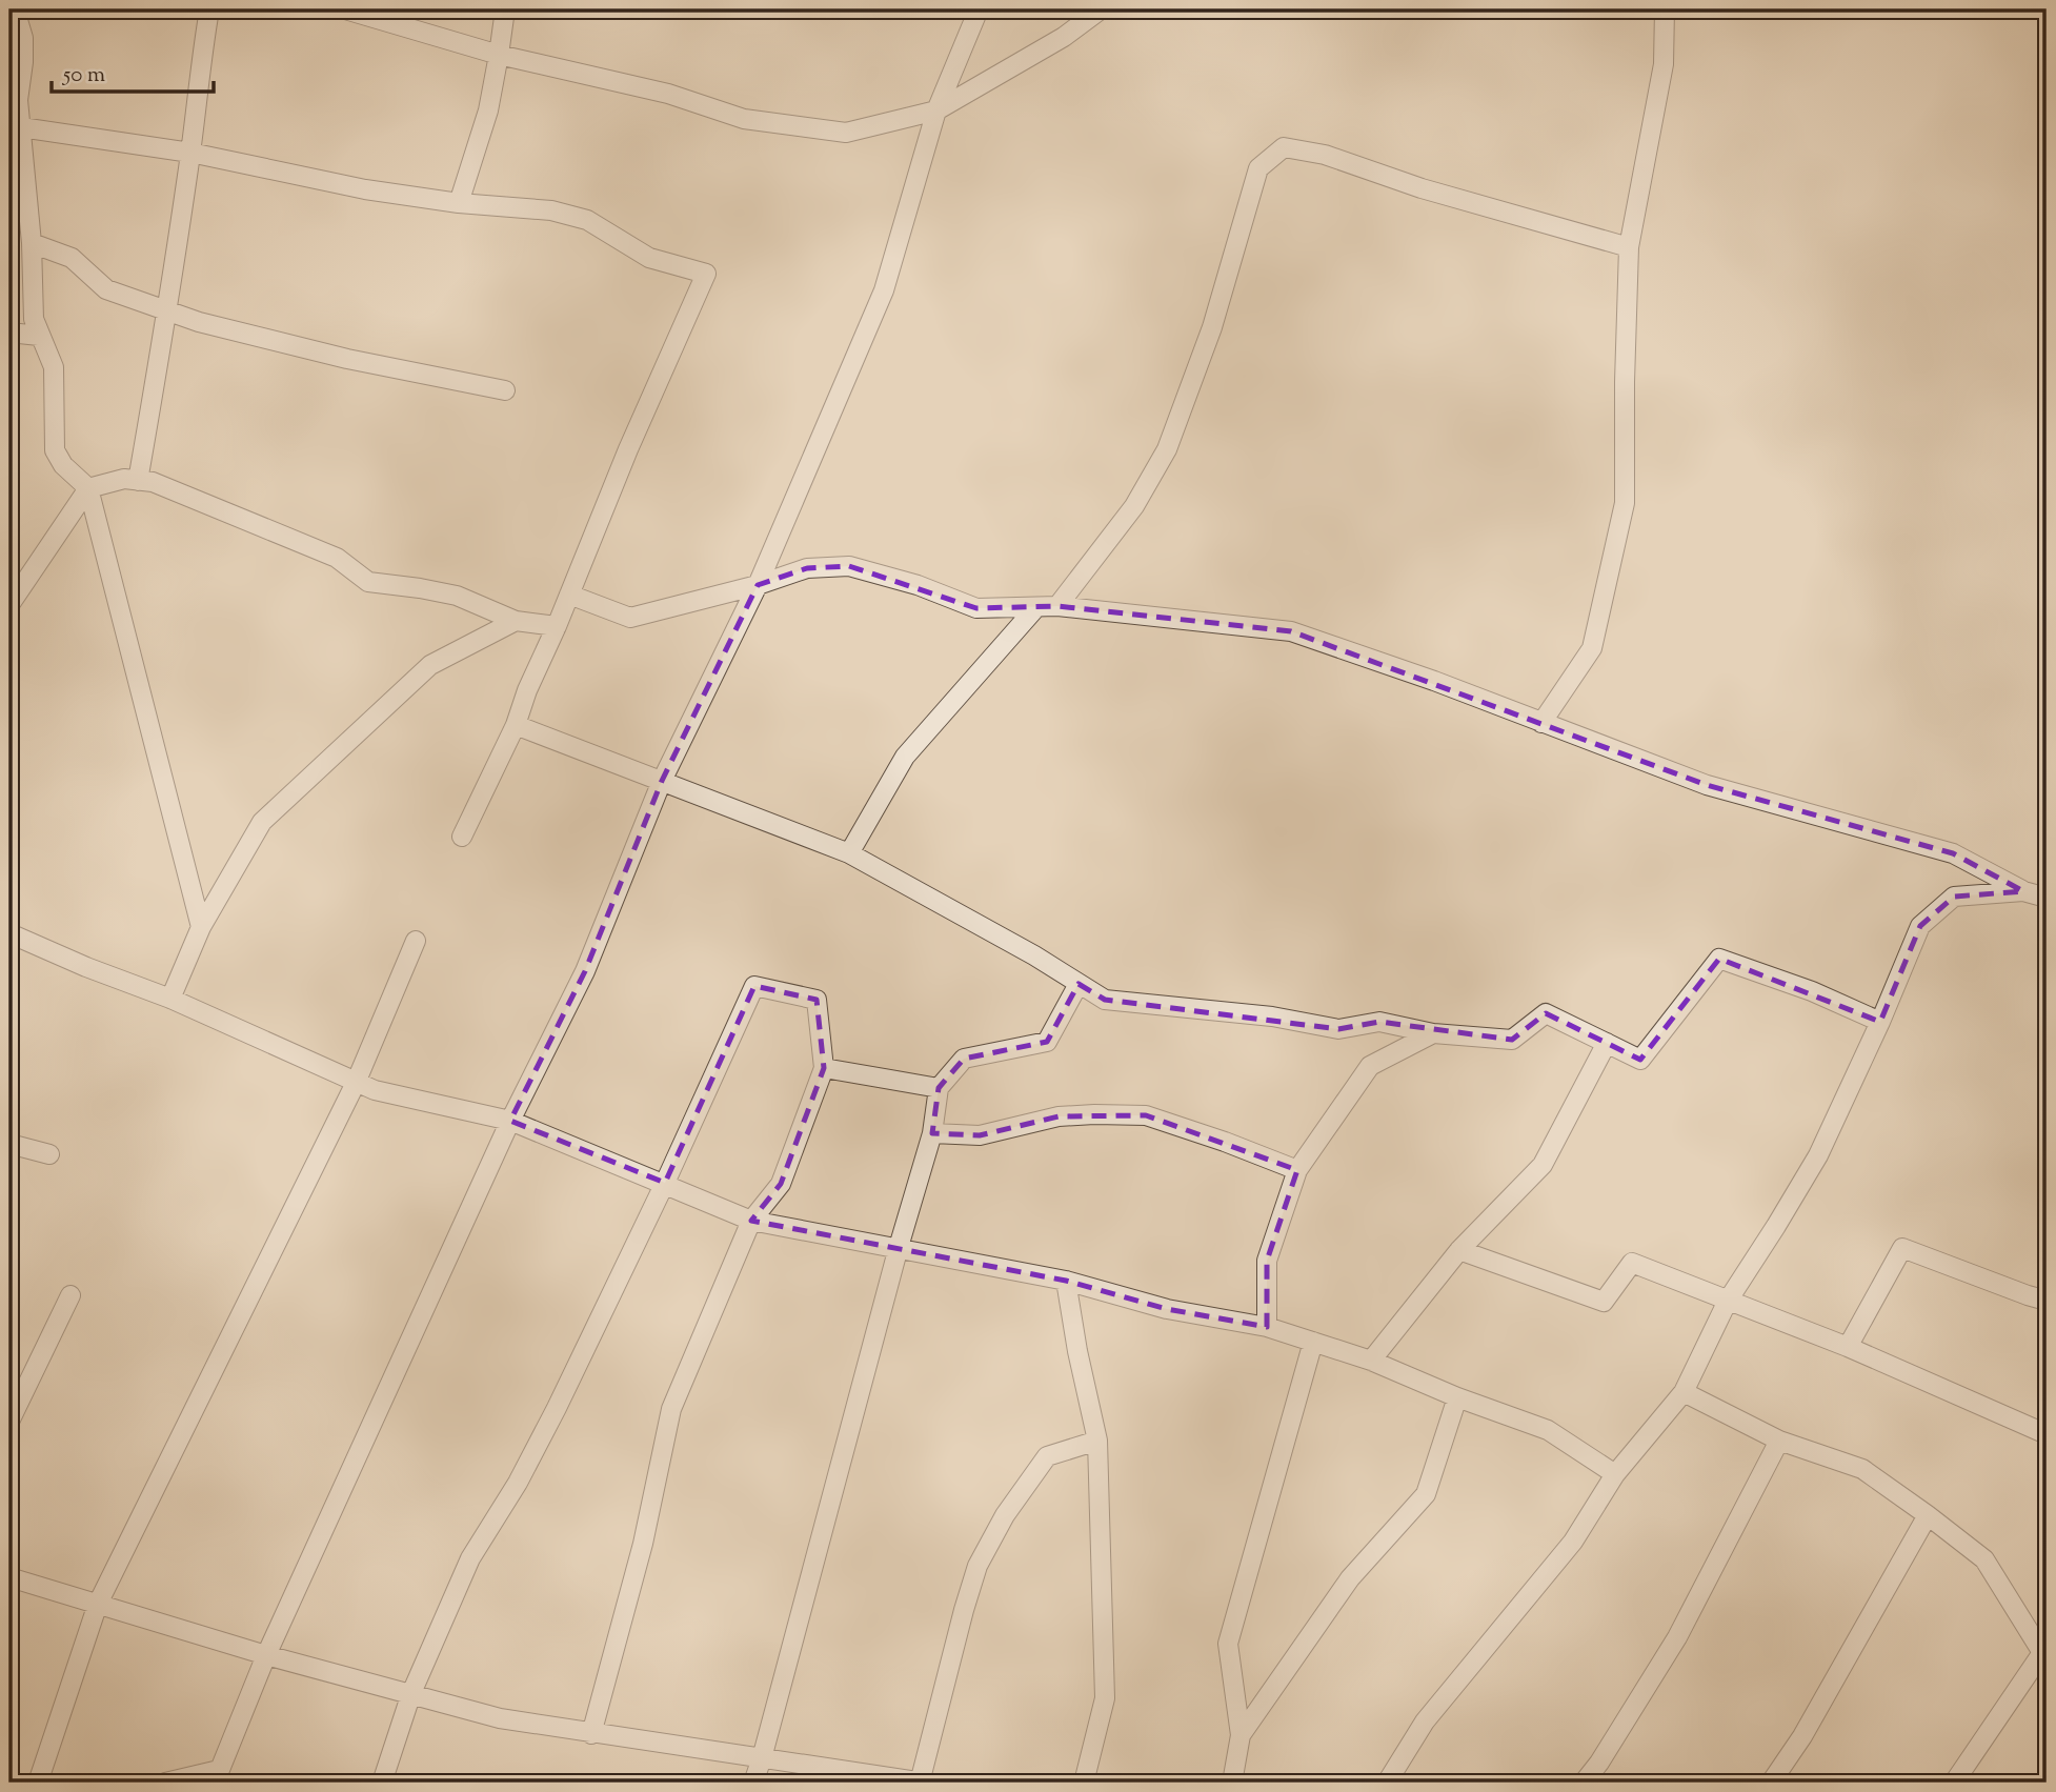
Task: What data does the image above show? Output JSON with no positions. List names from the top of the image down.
{
  "scale_bar": "50 m"
}
